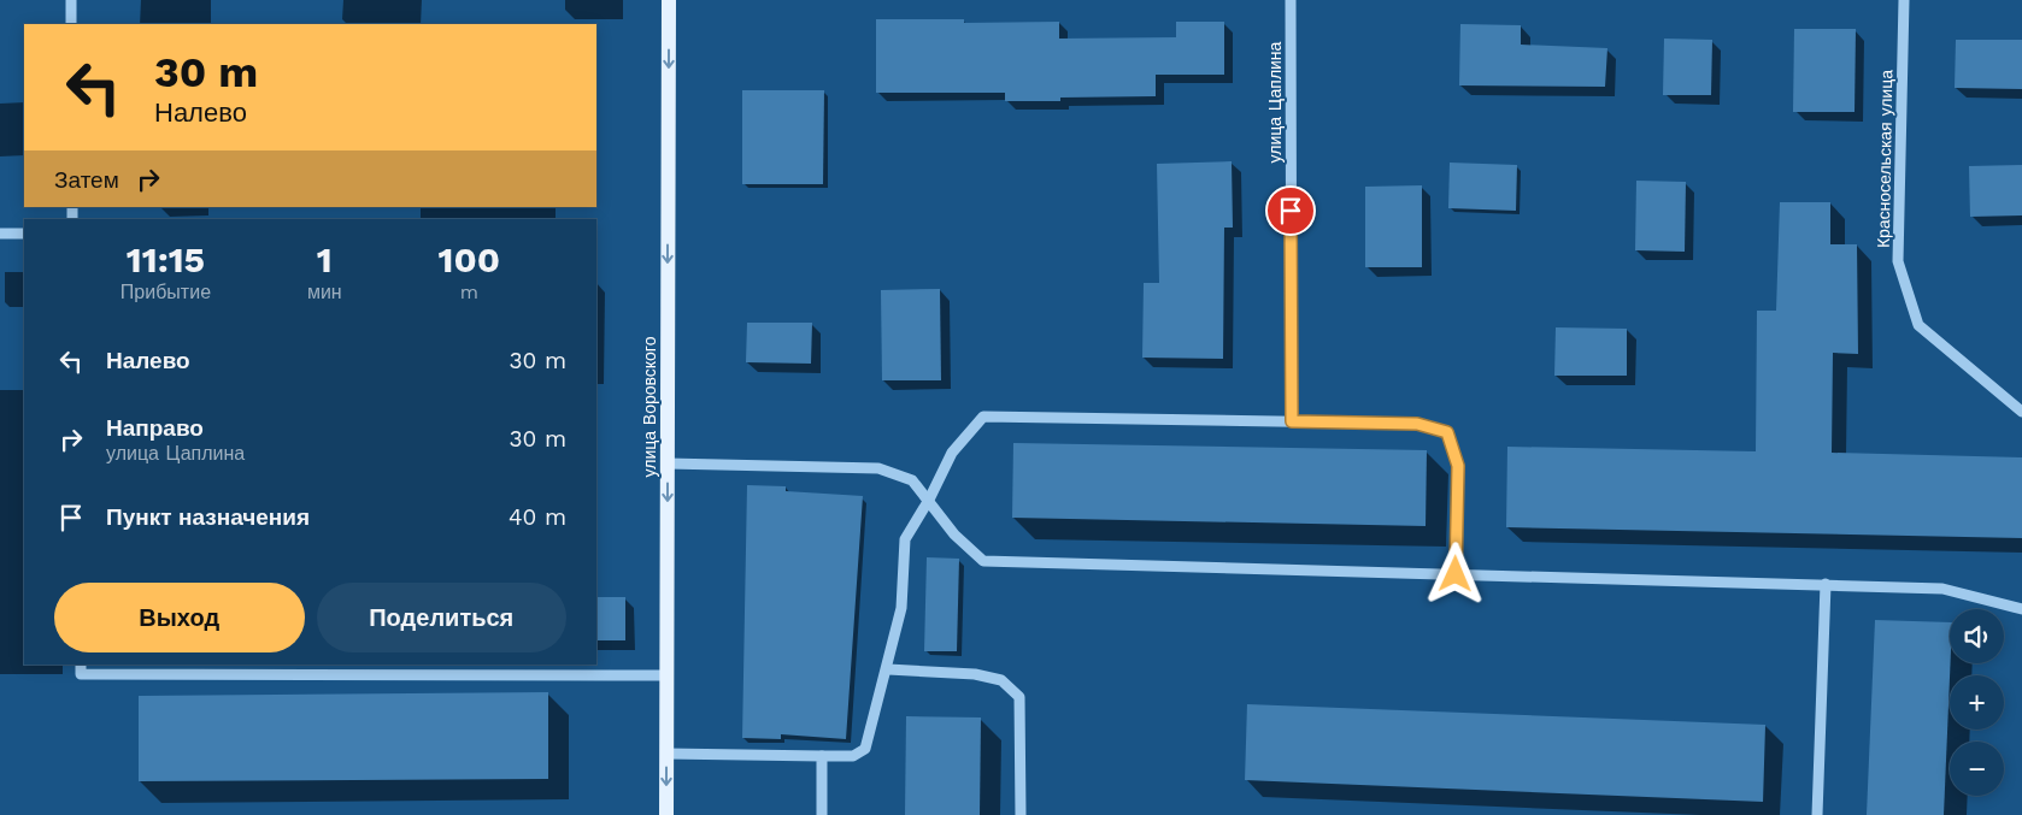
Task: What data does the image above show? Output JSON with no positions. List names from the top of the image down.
{
  "streets": {
    "main road": ["улица Воровского"],
    "street": ["улица Цаплина", "Красносельская улица"]
  },
  "one_way": ["улица Воровского"],
  "page": {
    "turn": ["30 m", "Налево"],
    "then": "Затем",
    "eta": [
      "11:15",
      "Прибытие",
      "1",
      "мин",
      "100",
      "m"
    ],
    "list": [
      {
        "name": "Налево",
        "value": "30 m"
      },
      {
        "name": "Направо",
        "note": "улица Цаплина",
        "value": "30 m"
      },
      {
        "name": "Пункт назначения",
        "value": "40 m"
      }
    ],
    "buttons": ["Выход", "Поделиться"],
    "map_buttons": ["+", "−"]
  }
}
